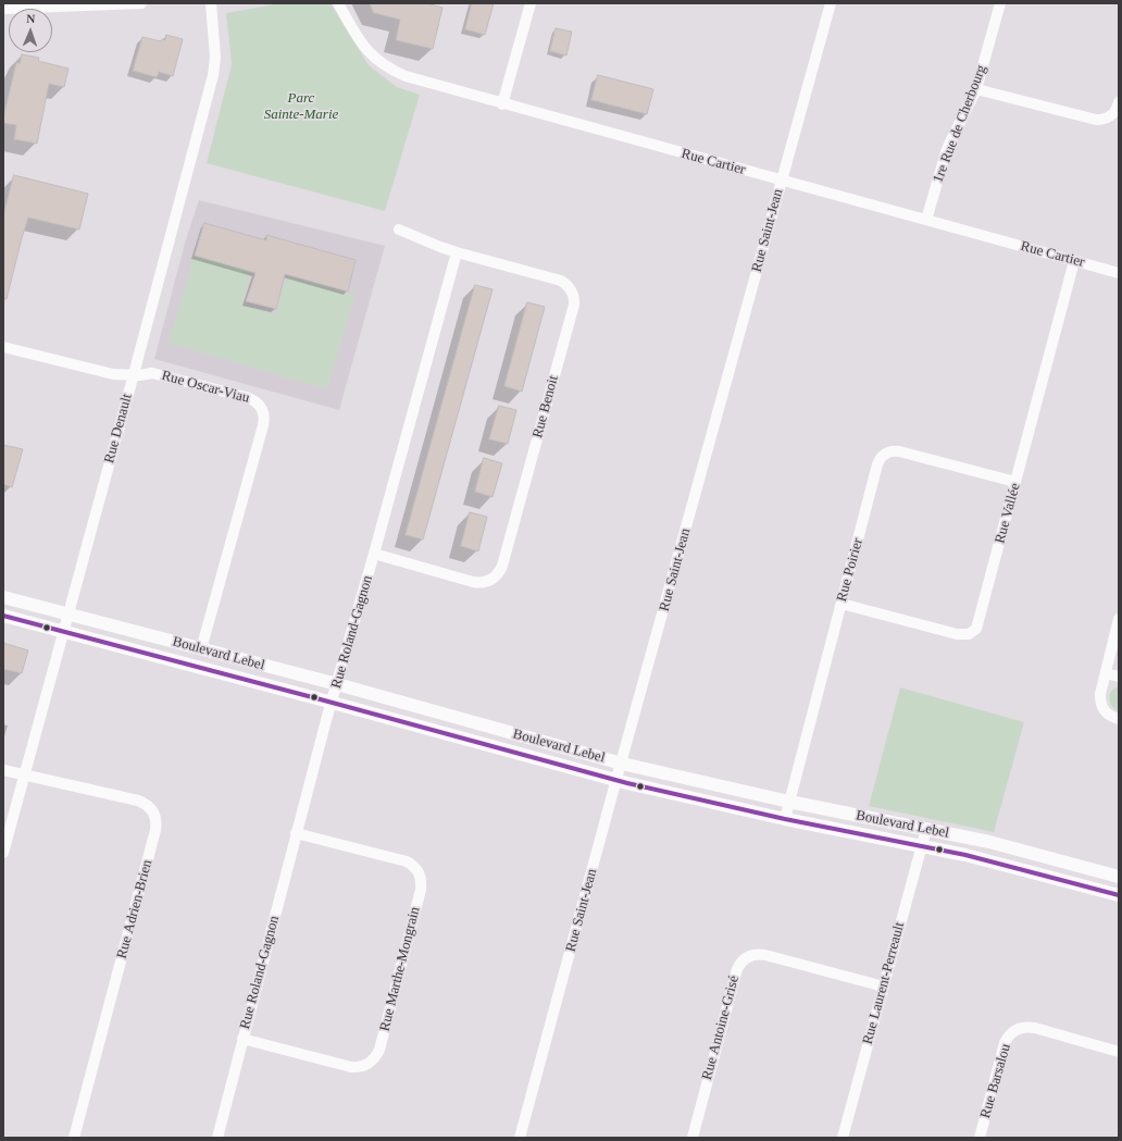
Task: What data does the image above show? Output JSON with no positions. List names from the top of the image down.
{
  "streets": {
    "street": [
      "1re Rue de Cherbourg",
      "Rue Cartier",
      "Rue Saint-Jean",
      "Rue Oscar-Viau",
      "Rue Benoit",
      "Rue Denault",
      "Rue Vallée",
      "Rue Poirier",
      "Rue Roland-Gagnon",
      "Boulevard Lebel",
      "Rue Adrien-Brien",
      "Rue Marthe-Mongrain",
      "Rue Laurent-Perreault",
      "Rue Antoine-Grisé",
      "Rue Barsalou"
    ]
  },
  "crossings": [
    ["1re Rue de Cherbourg", "Rue Cartier"],
    ["Rue Cartier", "Rue Saint-Jean"],
    ["Rue Cartier", "Rue Vallée"],
    ["Rue Saint-Jean", "Boulevard Lebel"],
    ["Rue Oscar-Viau", "Rue Denault"],
    ["Rue Oscar-Viau", "Boulevard Lebel"],
    ["Rue Benoit", "Rue Roland-Gagnon"],
    ["Rue Denault", "Boulevard Lebel"],
    ["Rue Denault", "Rue Adrien-Brien"],
    ["Rue Vallée", "Rue Poirier"],
    ["Rue Poirier", "Boulevard Lebel"],
    ["Rue Roland-Gagnon", "Boulevard Lebel"],
    ["Rue Roland-Gagnon", "Rue Marthe-Mongrain"],
    ["Boulevard Lebel", "Rue Laurent-Perreault"],
    ["Rue Laurent-Perreault", "Rue Antoine-Grisé"]
  ],
  "parks": ["Parc Sainte-Marie"],
  "north": "top"
}
